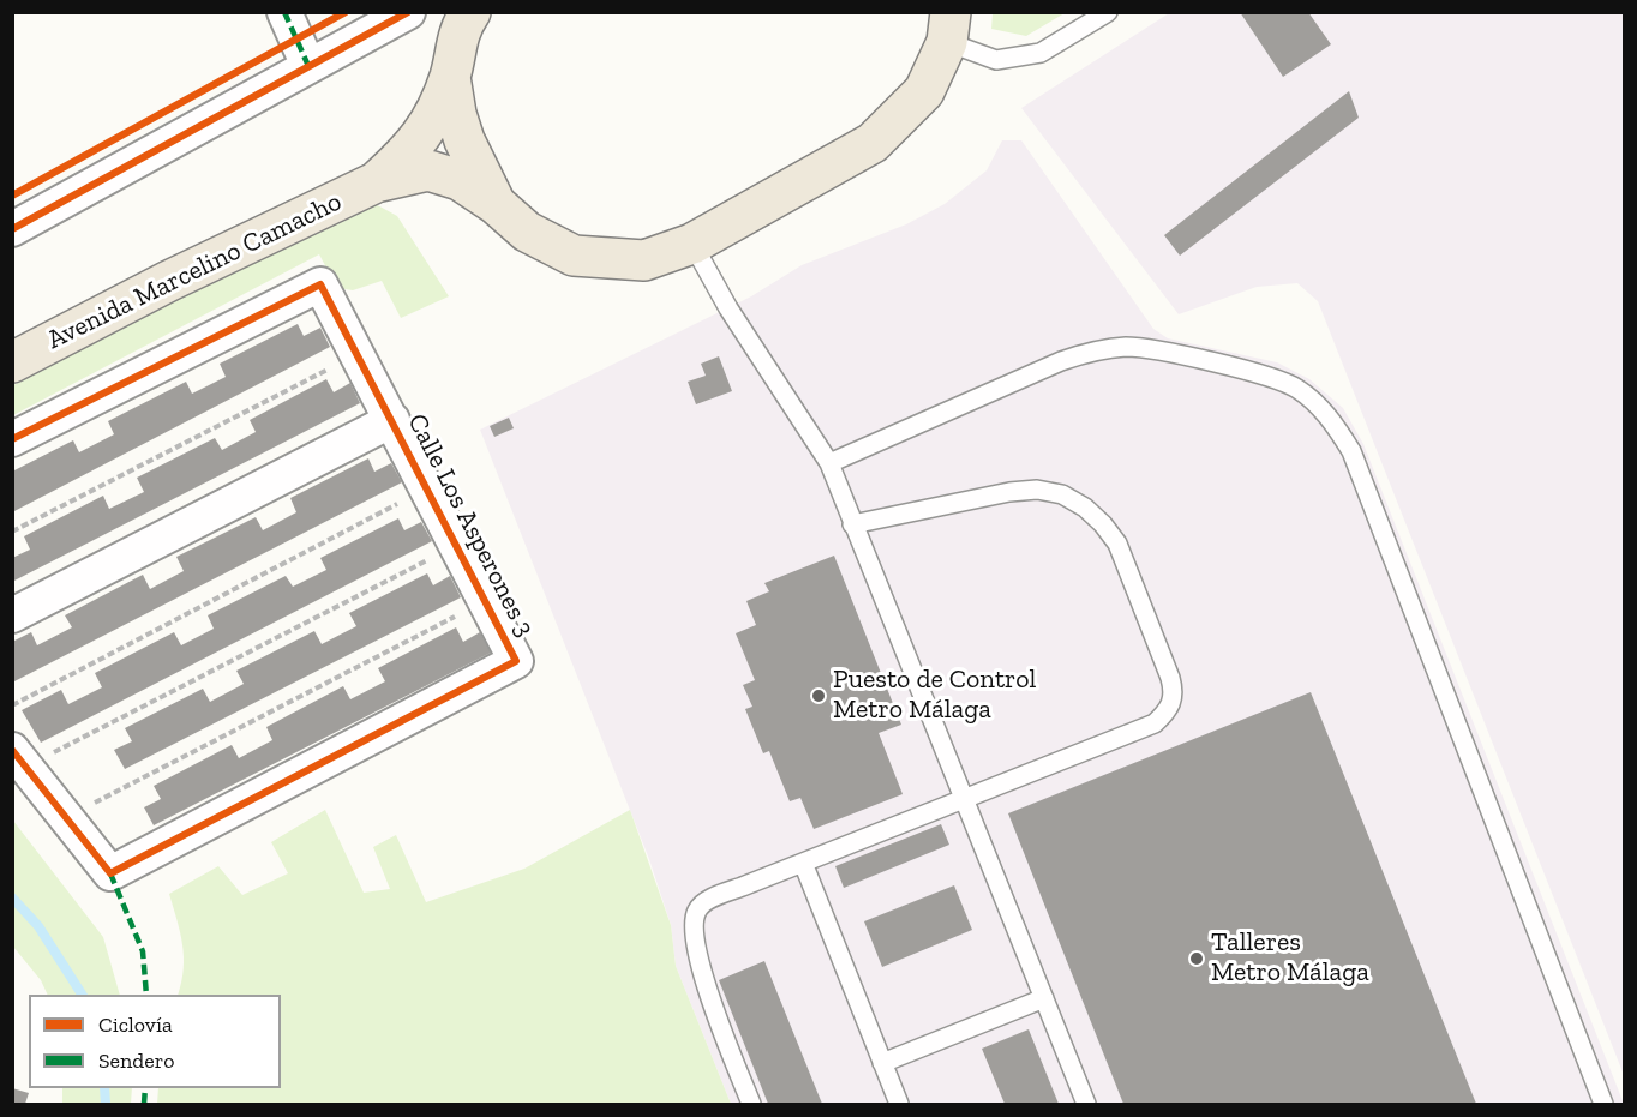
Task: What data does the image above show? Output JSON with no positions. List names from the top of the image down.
{
  "streets": {
    "main road": ["Avenida Marcelino Camacho"],
    "street": ["Calle Los Asperones 3"]
  },
  "places": ["Puesto de Control Metro Málaga", "Talleres Metro Málaga"],
  "legend": ["Ciclovía", "Sendero"]
}
